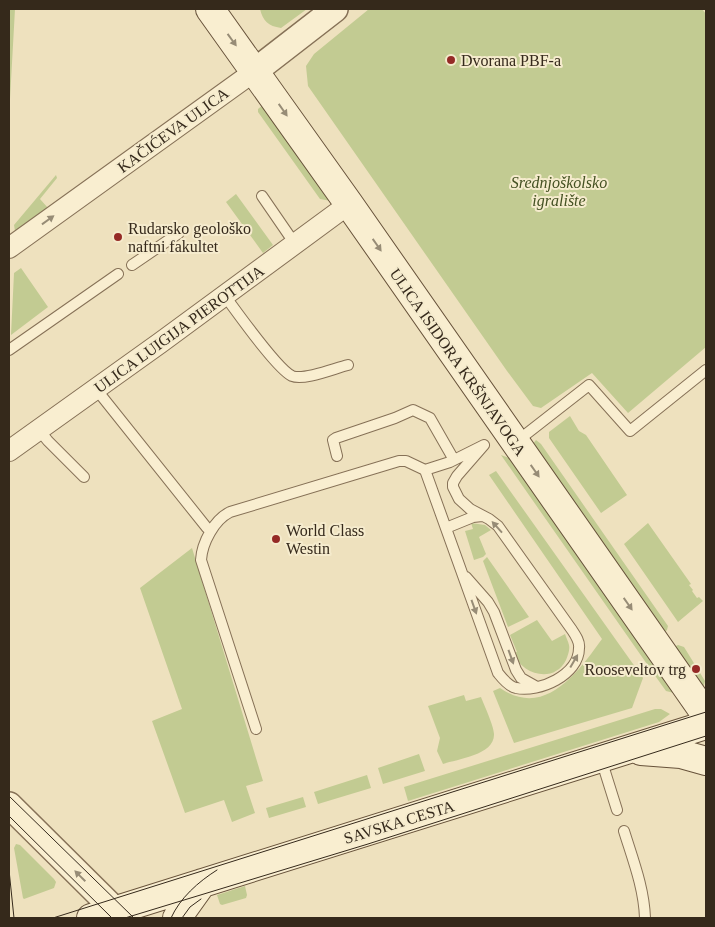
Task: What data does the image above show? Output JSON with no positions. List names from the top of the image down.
{
  "streets": {
    "main road": ["ULICA ISIDORA KRŠNJAVOGA", "SAVSKA CESTA"],
    "street": ["KAČIĆEVA ULICA", "ULICA LUIGIJA PIEROTTIJA"]
  },
  "crossings": [
    ["KAČIĆEVA ULICA", "ULICA ISIDORA KRŠNJAVOGA"],
    ["ULICA LUIGIJA PIEROTTIJA", "ULICA ISIDORA KRŠNJAVOGA"]
  ],
  "one_way": ["KAČIĆEVA ULICA", "ULICA ISIDORA KRŠNJAVOGA"],
  "parks": ["Srednjoškolsko igralište"],
  "places": [
    "Dvorana PBF-a",
    "Rudarsko geološko naftni fakultet",
    "World Class Westin",
    "Rooseveltov trg"
  ]
}
